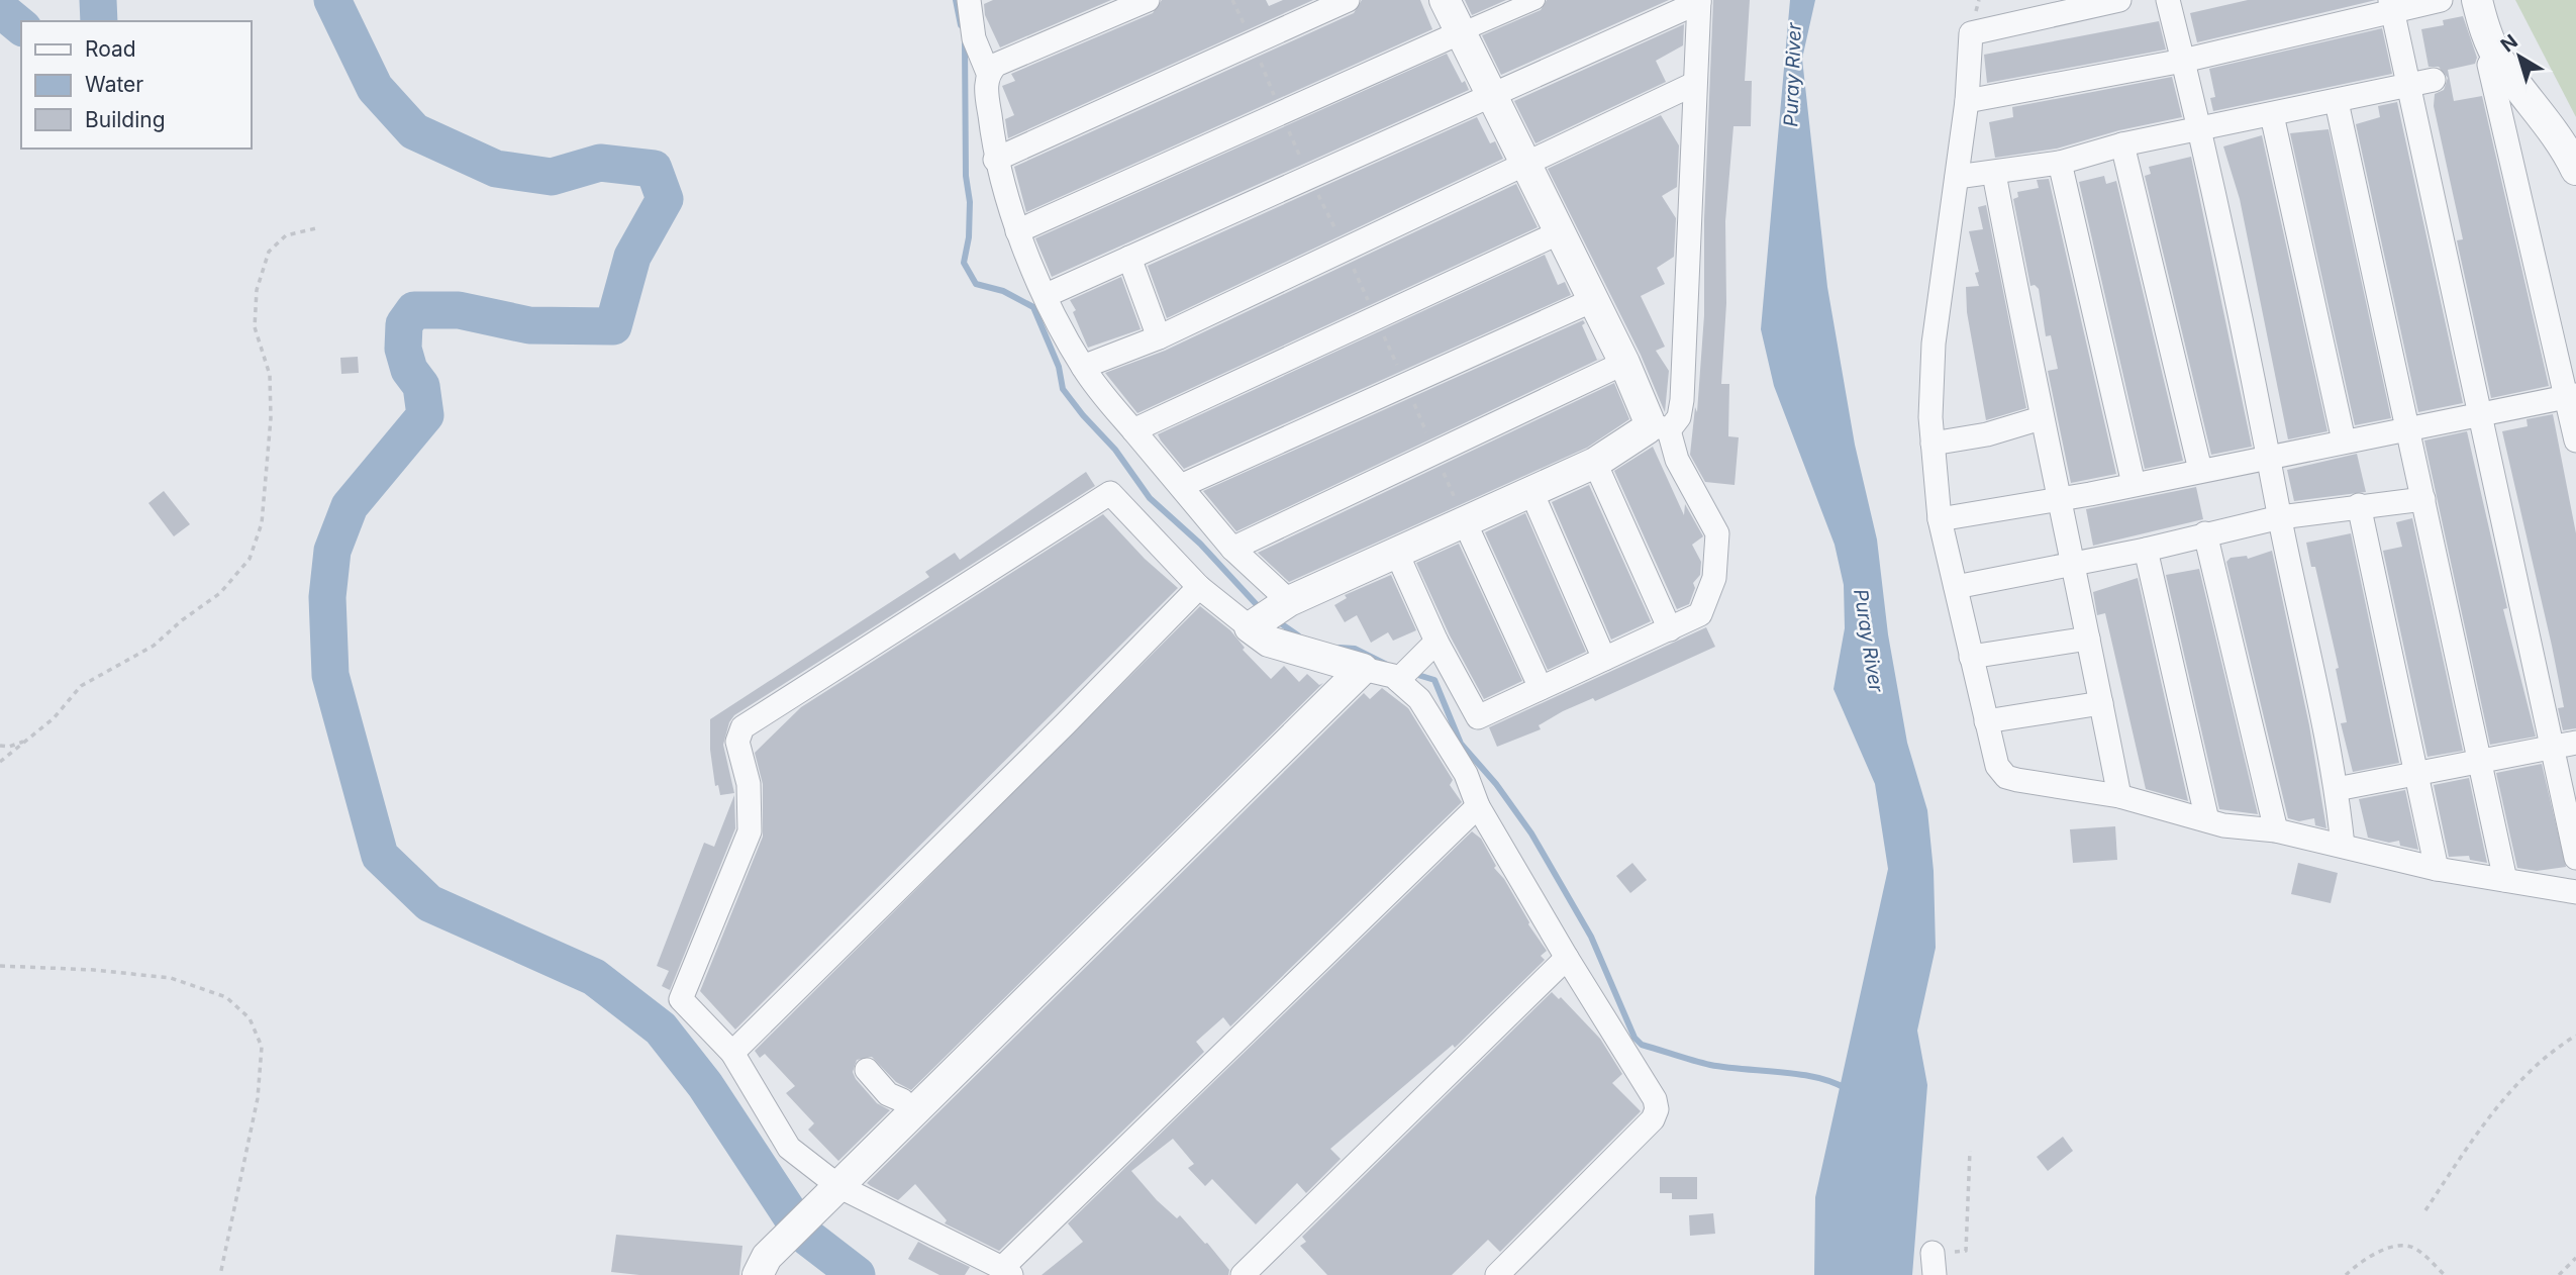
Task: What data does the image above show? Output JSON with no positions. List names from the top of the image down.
{
  "water": ["Puray River"],
  "legend": ["Road", "Water", "Building"],
  "north": "top left"
}
